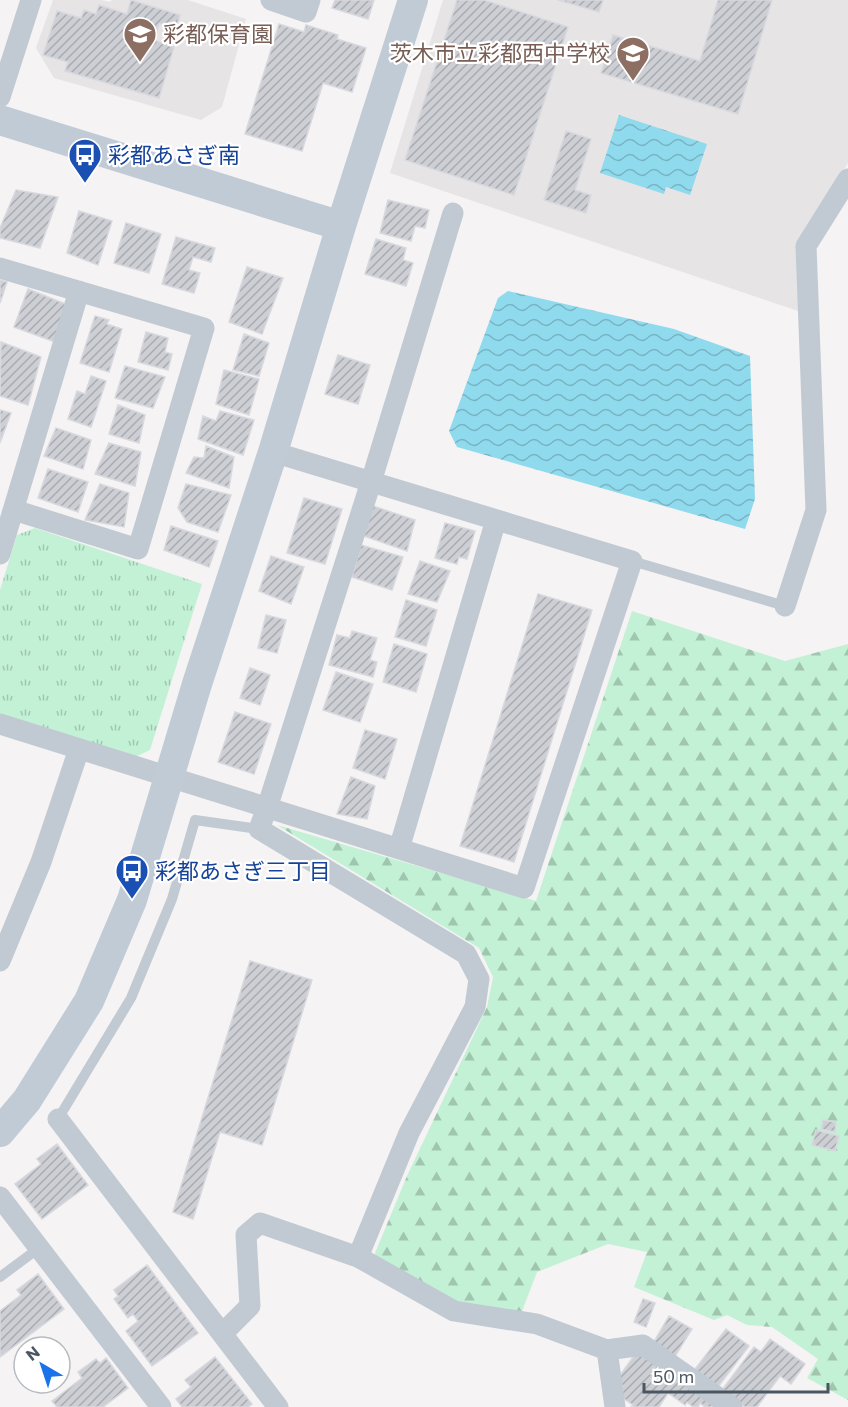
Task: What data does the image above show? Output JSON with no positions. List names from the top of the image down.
{
  "places": {
    "school or university": ["彩都保育園", "茨木市立彩都西中学校"],
    "bus stop": ["彩都あさぎ南", "彩都あさぎ三丁目"]
  },
  "scale_bar": "50 m",
  "north": "top left"
}
